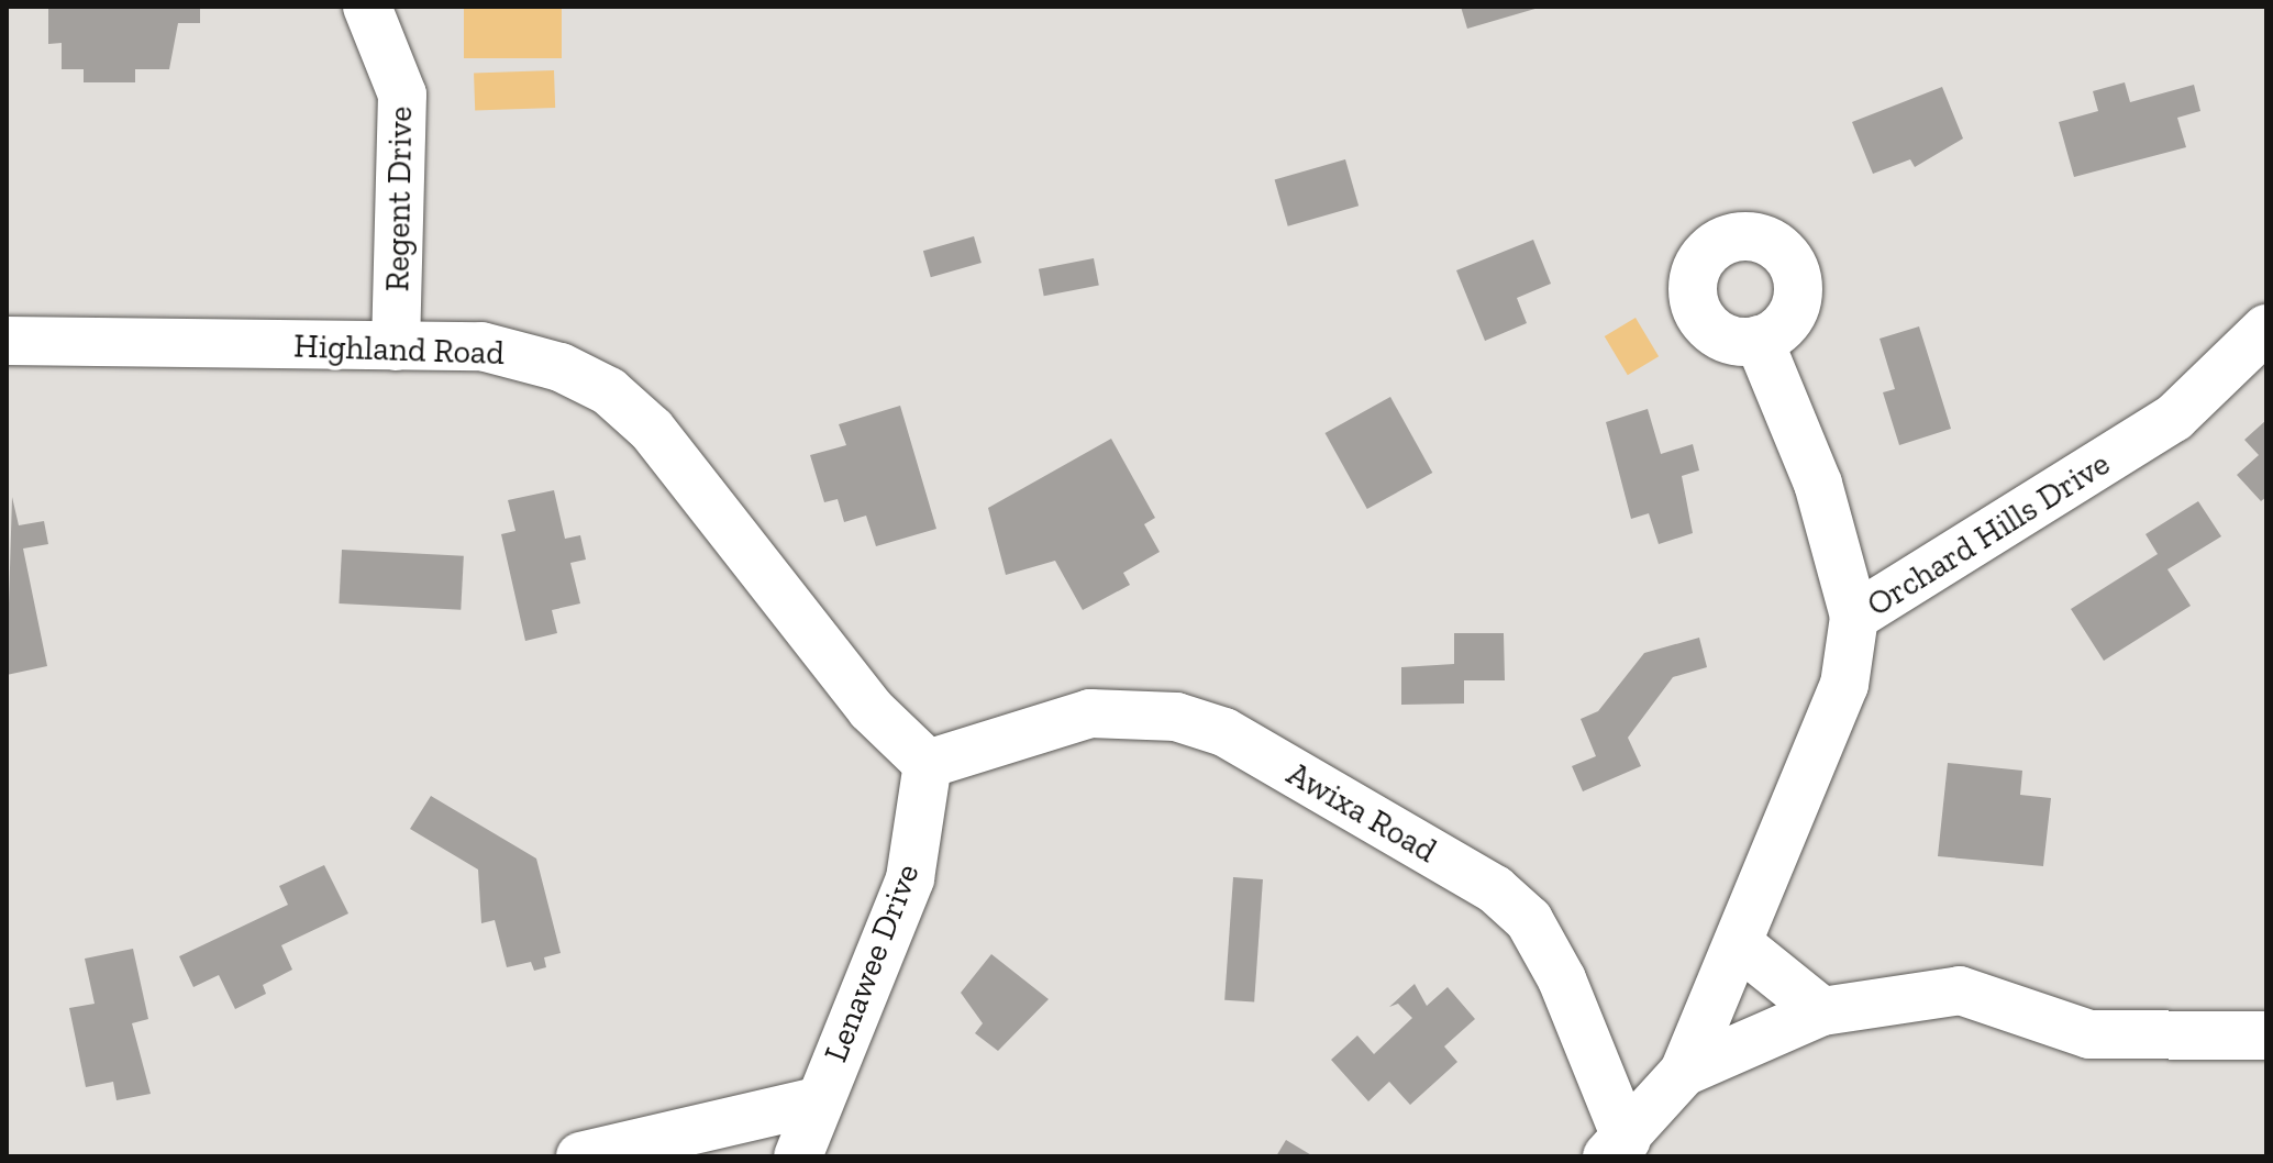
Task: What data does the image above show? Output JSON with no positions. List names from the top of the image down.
{
  "streets": {
    "street": [
      "Regent Drive",
      "Highland Road",
      "Orchard Hills Drive",
      "Awixa Road",
      "Lenawee Drive"
    ]
  },
  "crossings": [
    ["Regent Drive", "Highland Road"],
    ["Highland Road", "Awixa Road"],
    ["Highland Road", "Lenawee Drive"],
    ["Orchard Hills Drive", "Awixa Road"],
    ["Awixa Road", "Lenawee Drive"]
  ]
}
